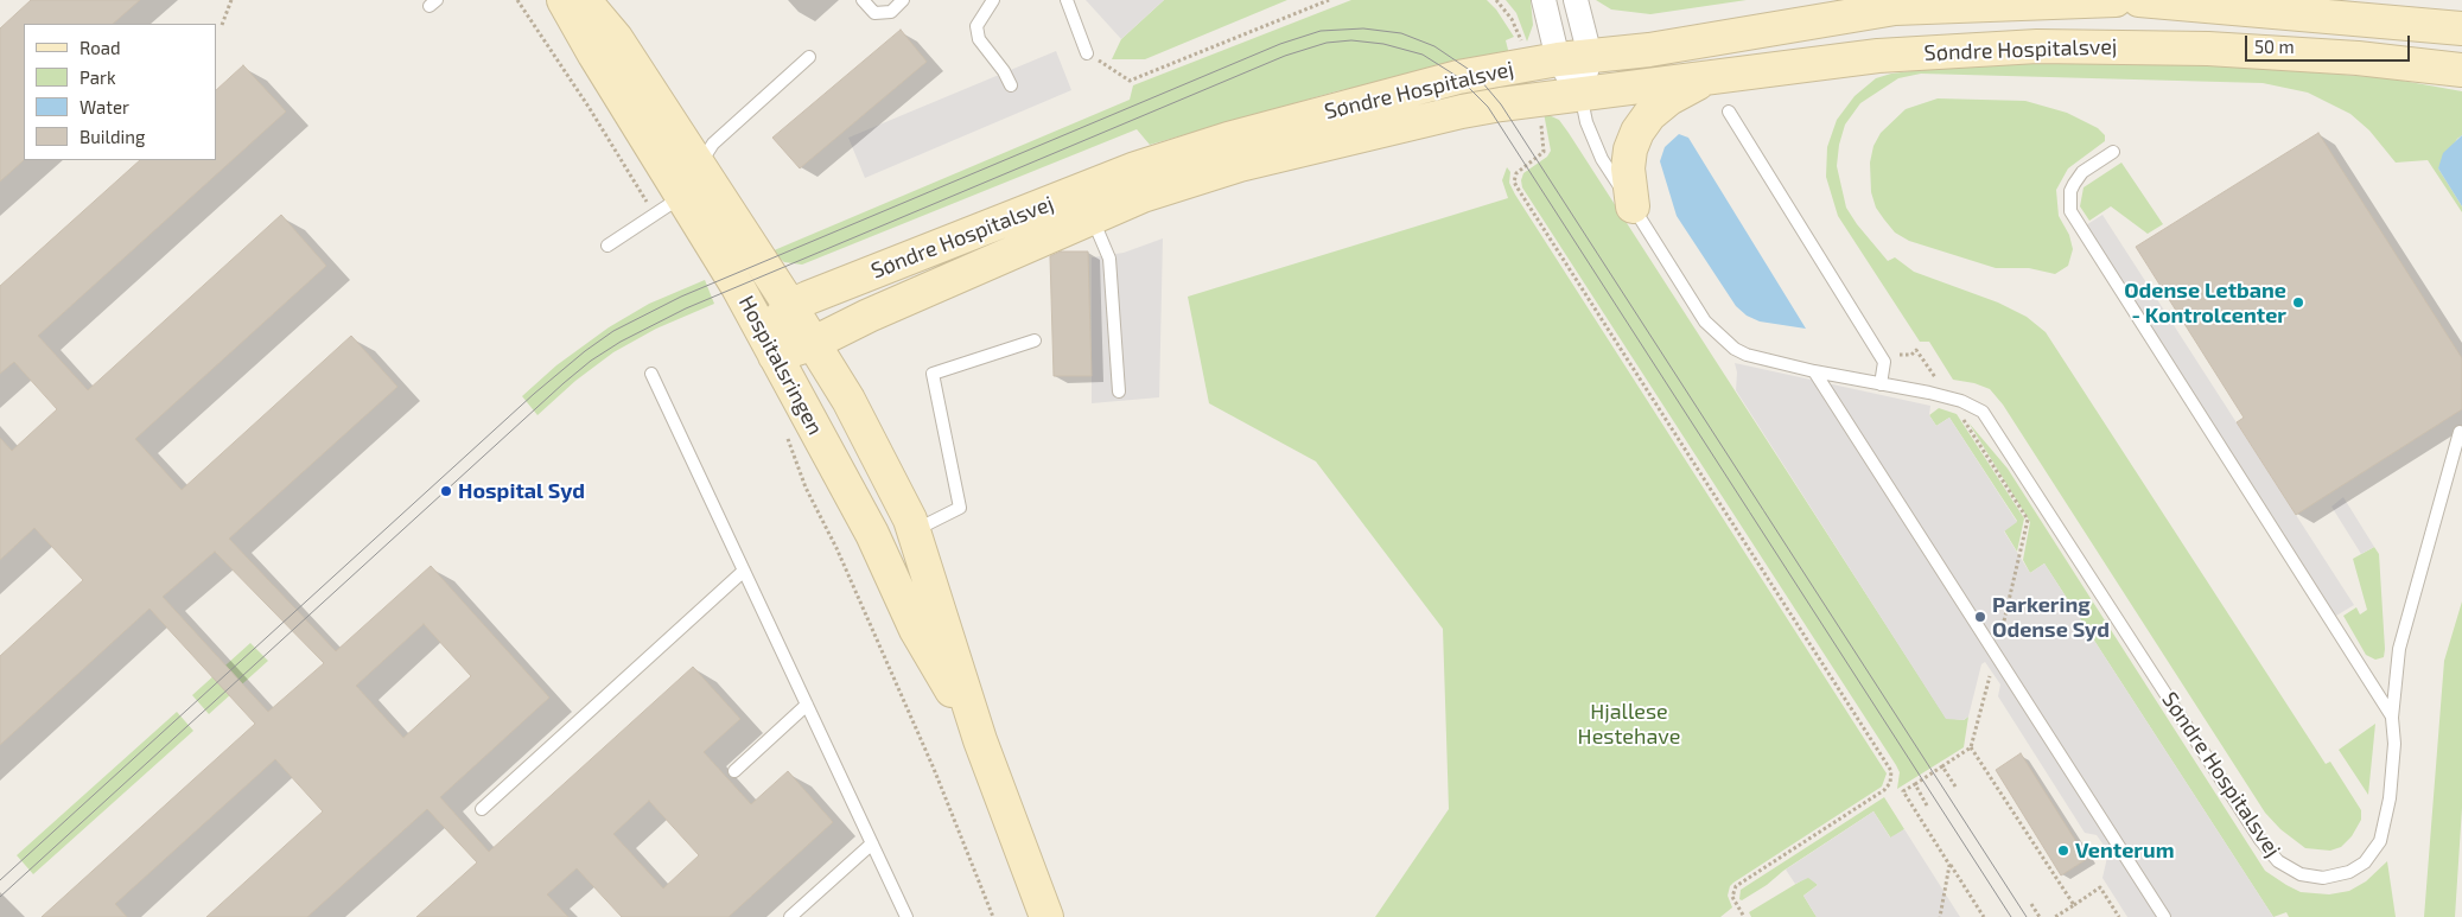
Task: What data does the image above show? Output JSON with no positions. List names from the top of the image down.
{
  "streets": {
    "street": ["Søndre Hospitalsvej", "Hospitalsringen"]
  },
  "crossings": [
    ["Søndre Hospitalsvej", "Hospitalsringen"]
  ],
  "parks": ["Hjallese Hestehave"],
  "places": [
    "Odense Letbane - Kontrolcenter",
    "Hospital Syd",
    "Parkering Odense Syd",
    "Venterum"
  ],
  "legend": [
    "Road",
    "Park",
    "Water",
    "Building"
  ],
  "scale_bar": "50 m"
}
